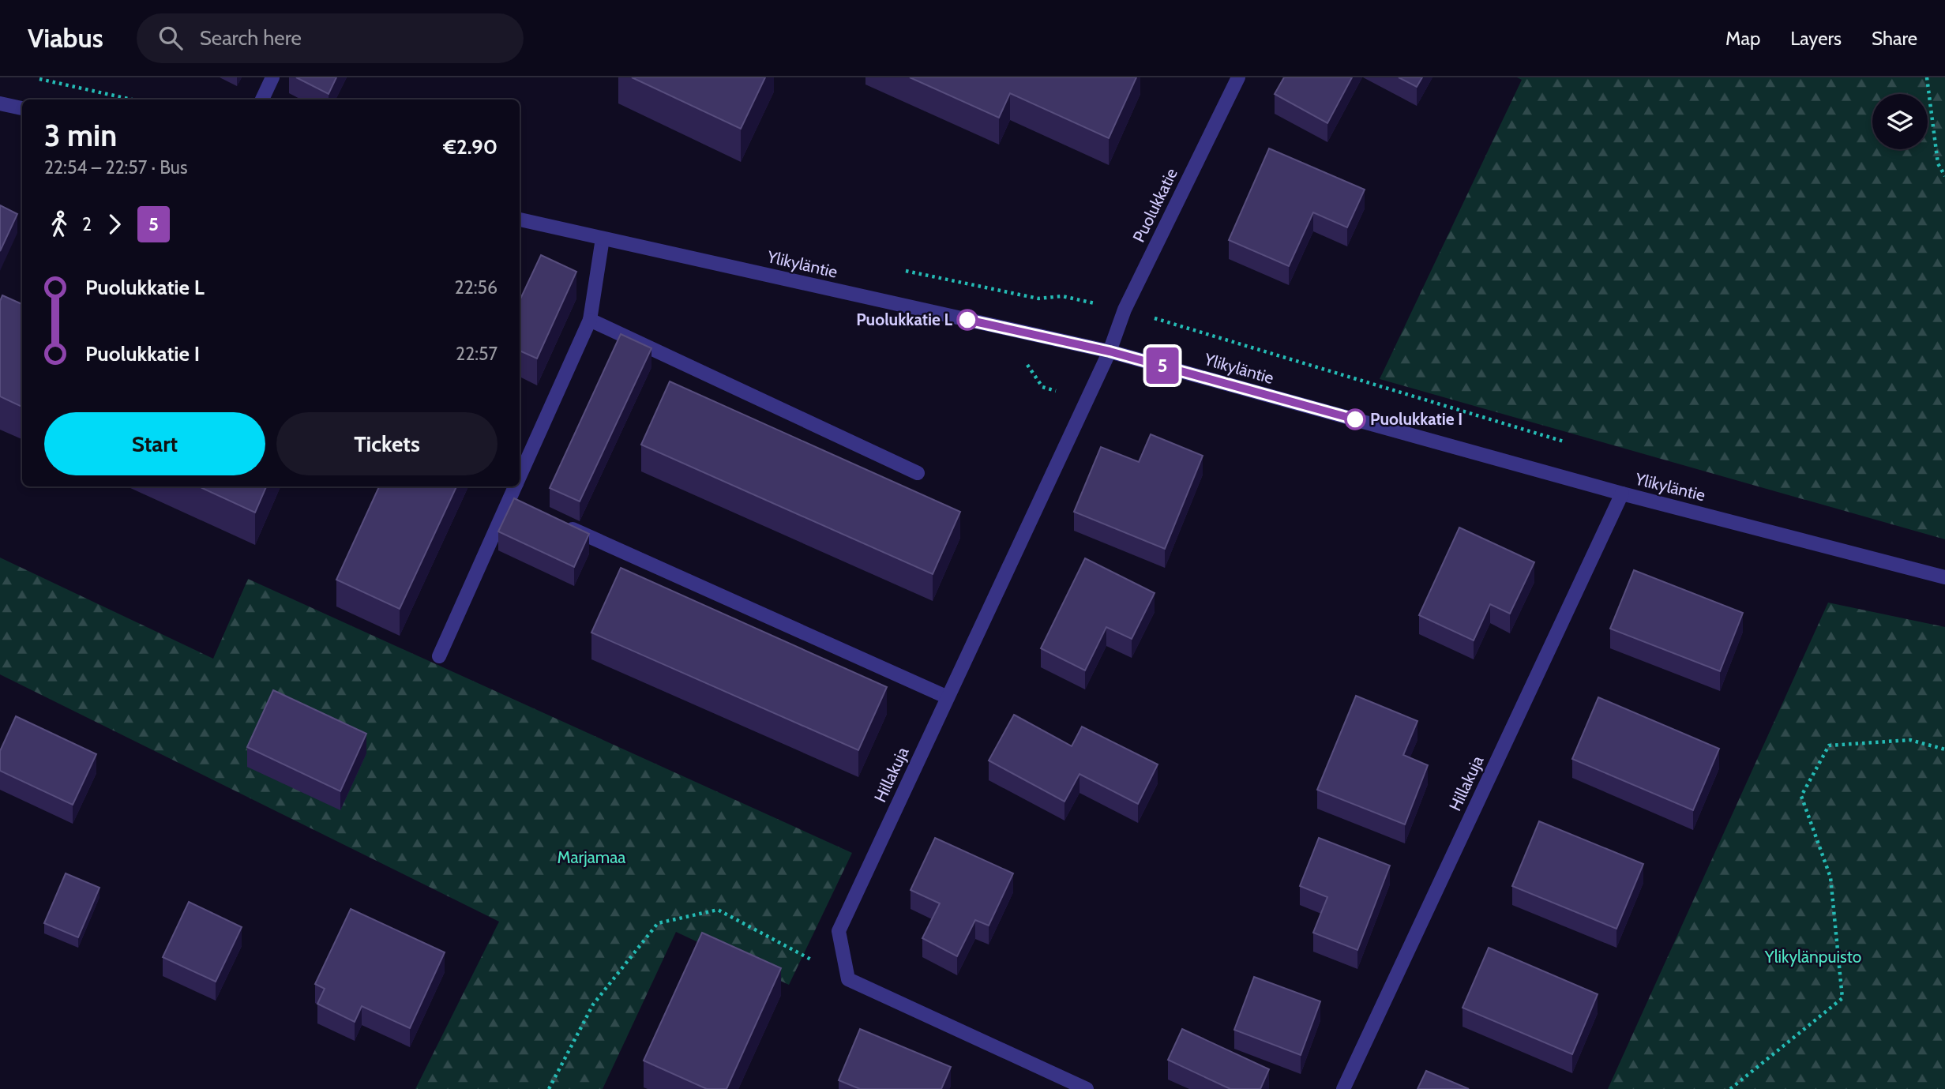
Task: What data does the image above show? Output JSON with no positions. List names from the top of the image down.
{
  "streets": {
    "street": ["Puolukkatie", "Ylikyläntie", "Hillakuja"]
  },
  "crossings": [
    ["Puolukkatie", "Ylikyläntie"],
    ["Puolukkatie", "Hillakuja"],
    ["Ylikyläntie", "Hillakuja"]
  ],
  "parks": ["Marjamaa", "Ylikylänpuisto"],
  "places": ["Puolukkatie L", "Puolukkatie I"],
  "lines": ["bus line 5"],
  "page": {
    "header": "Viabus",
    "search": "Search here",
    "nav": ["Map", "Layers", "Share"],
    "on_map": "5",
    "heading": ["3 min", "22:54 – 22:57 · Bus", "€2.90"],
    "legs": ["2", "5"],
    "list": [
      {
        "name": "Puolukkatie L",
        "value": "22:56"
      },
      {
        "name": "Puolukkatie I",
        "value": "22:57"
      }
    ],
    "buttons": ["Start", "Tickets"]
  }
}
